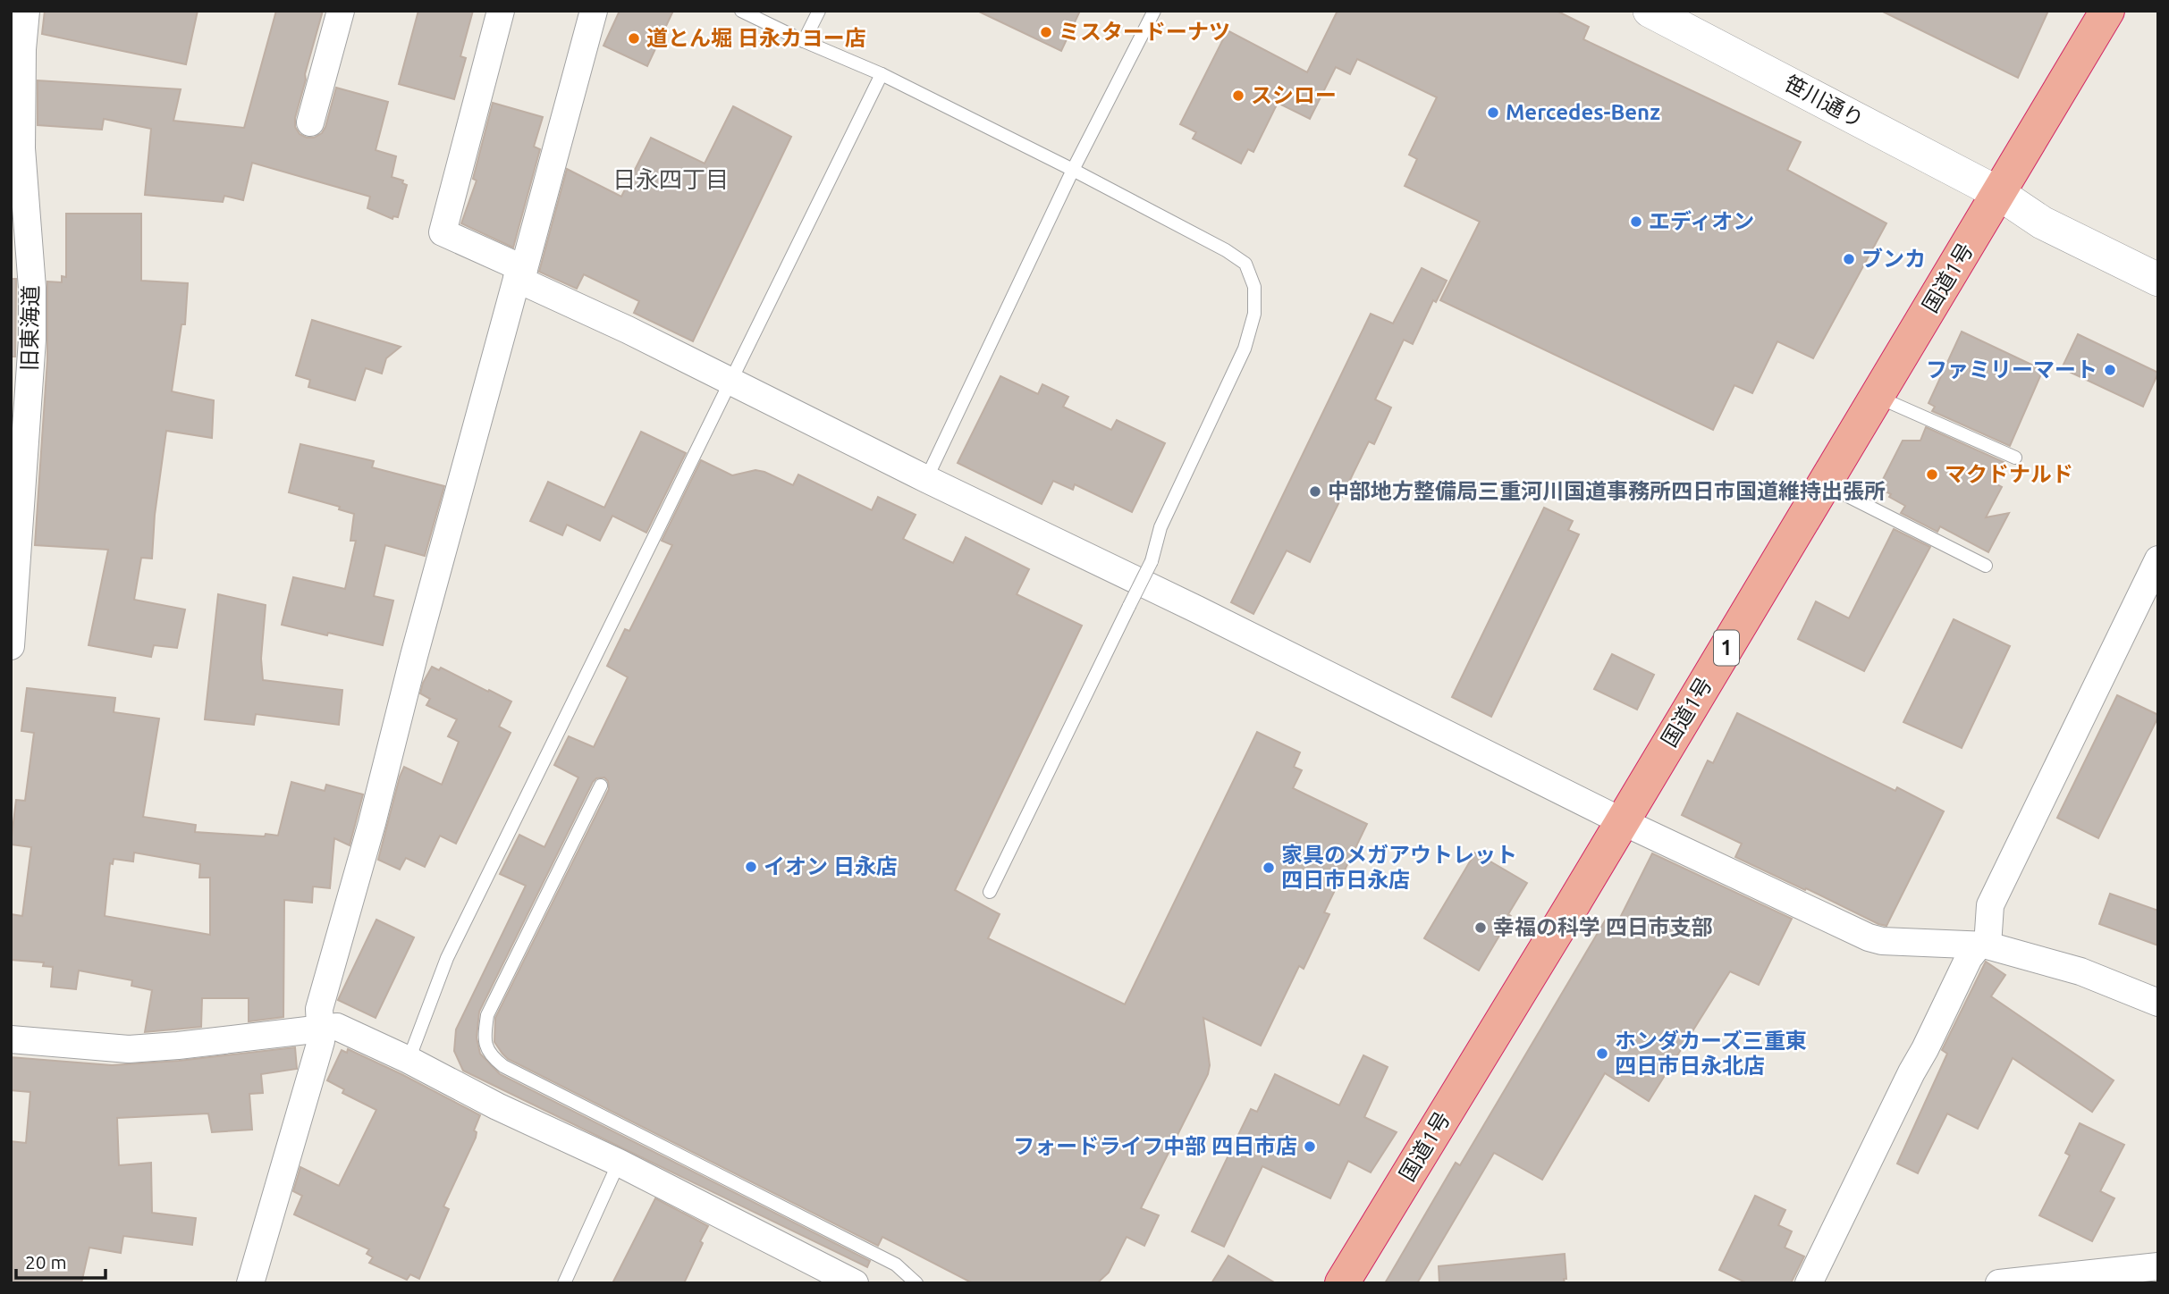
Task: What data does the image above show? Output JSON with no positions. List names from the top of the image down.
{
  "streets": {
    "highway": ["国道1号", "1"],
    "street": ["笹川通り", "旧東海道"]
  },
  "crossings": [
    ["笹川通り", "国道1号"]
  ],
  "districts": ["日永四丁目"],
  "places": [
    "ミスタードーナツ",
    "道とん堀 日永カヨー店",
    "スシロー",
    "Mercedes-Benz",
    "エディオン",
    "ブンカ",
    "ファミリーマート",
    "マクドナルド",
    "中部地方整備局三重河川国道事務所四日市国道維持出張所",
    "イオン 日永店",
    "家具のメガアウトレット 四日市日永店",
    "幸福の科学 四日市支部",
    "ホンダカーズ三重東 四日市日永北店",
    "フォードライフ中部 四日市店"
  ],
  "scale_bar": "20 m"
}
